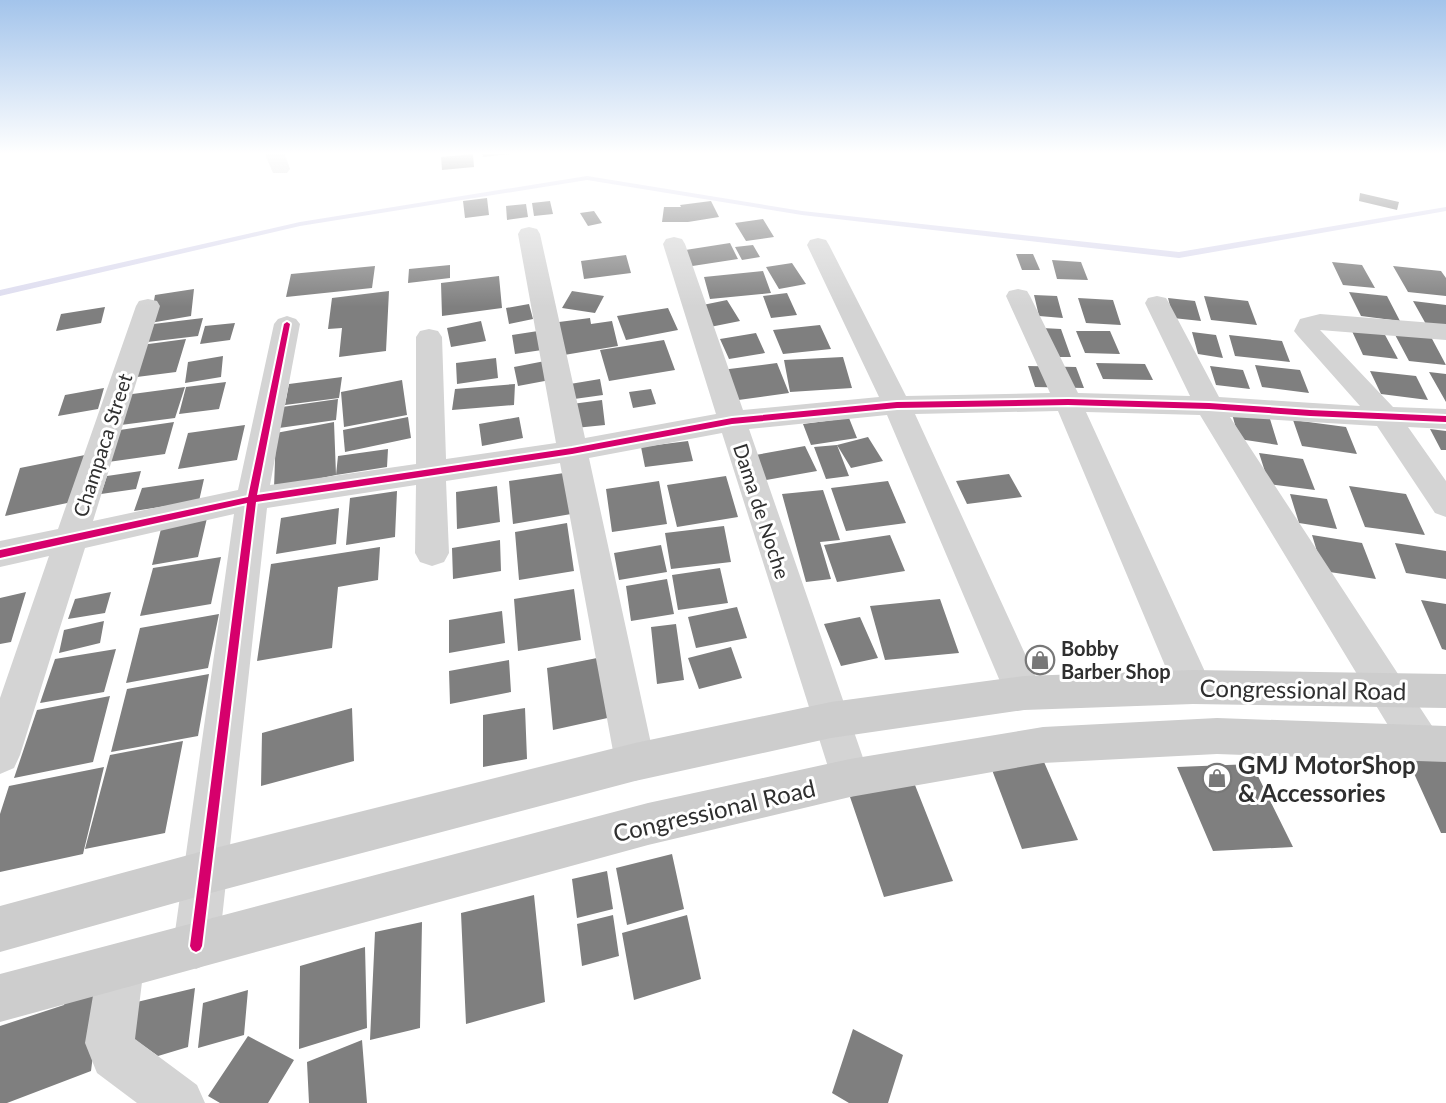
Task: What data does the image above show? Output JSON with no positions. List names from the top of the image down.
{
  "streets": {
    "main road": ["Congressional Road"],
    "street": ["Champaca Street", "Dama de Noche"]
  },
  "crossings": [
    ["Dama de Noche", "Congressional Road"]
  ],
  "places": {
    "shop": ["Bobby Barber Shop", "GMJ MotorShop & Accessories"]
  }
}
